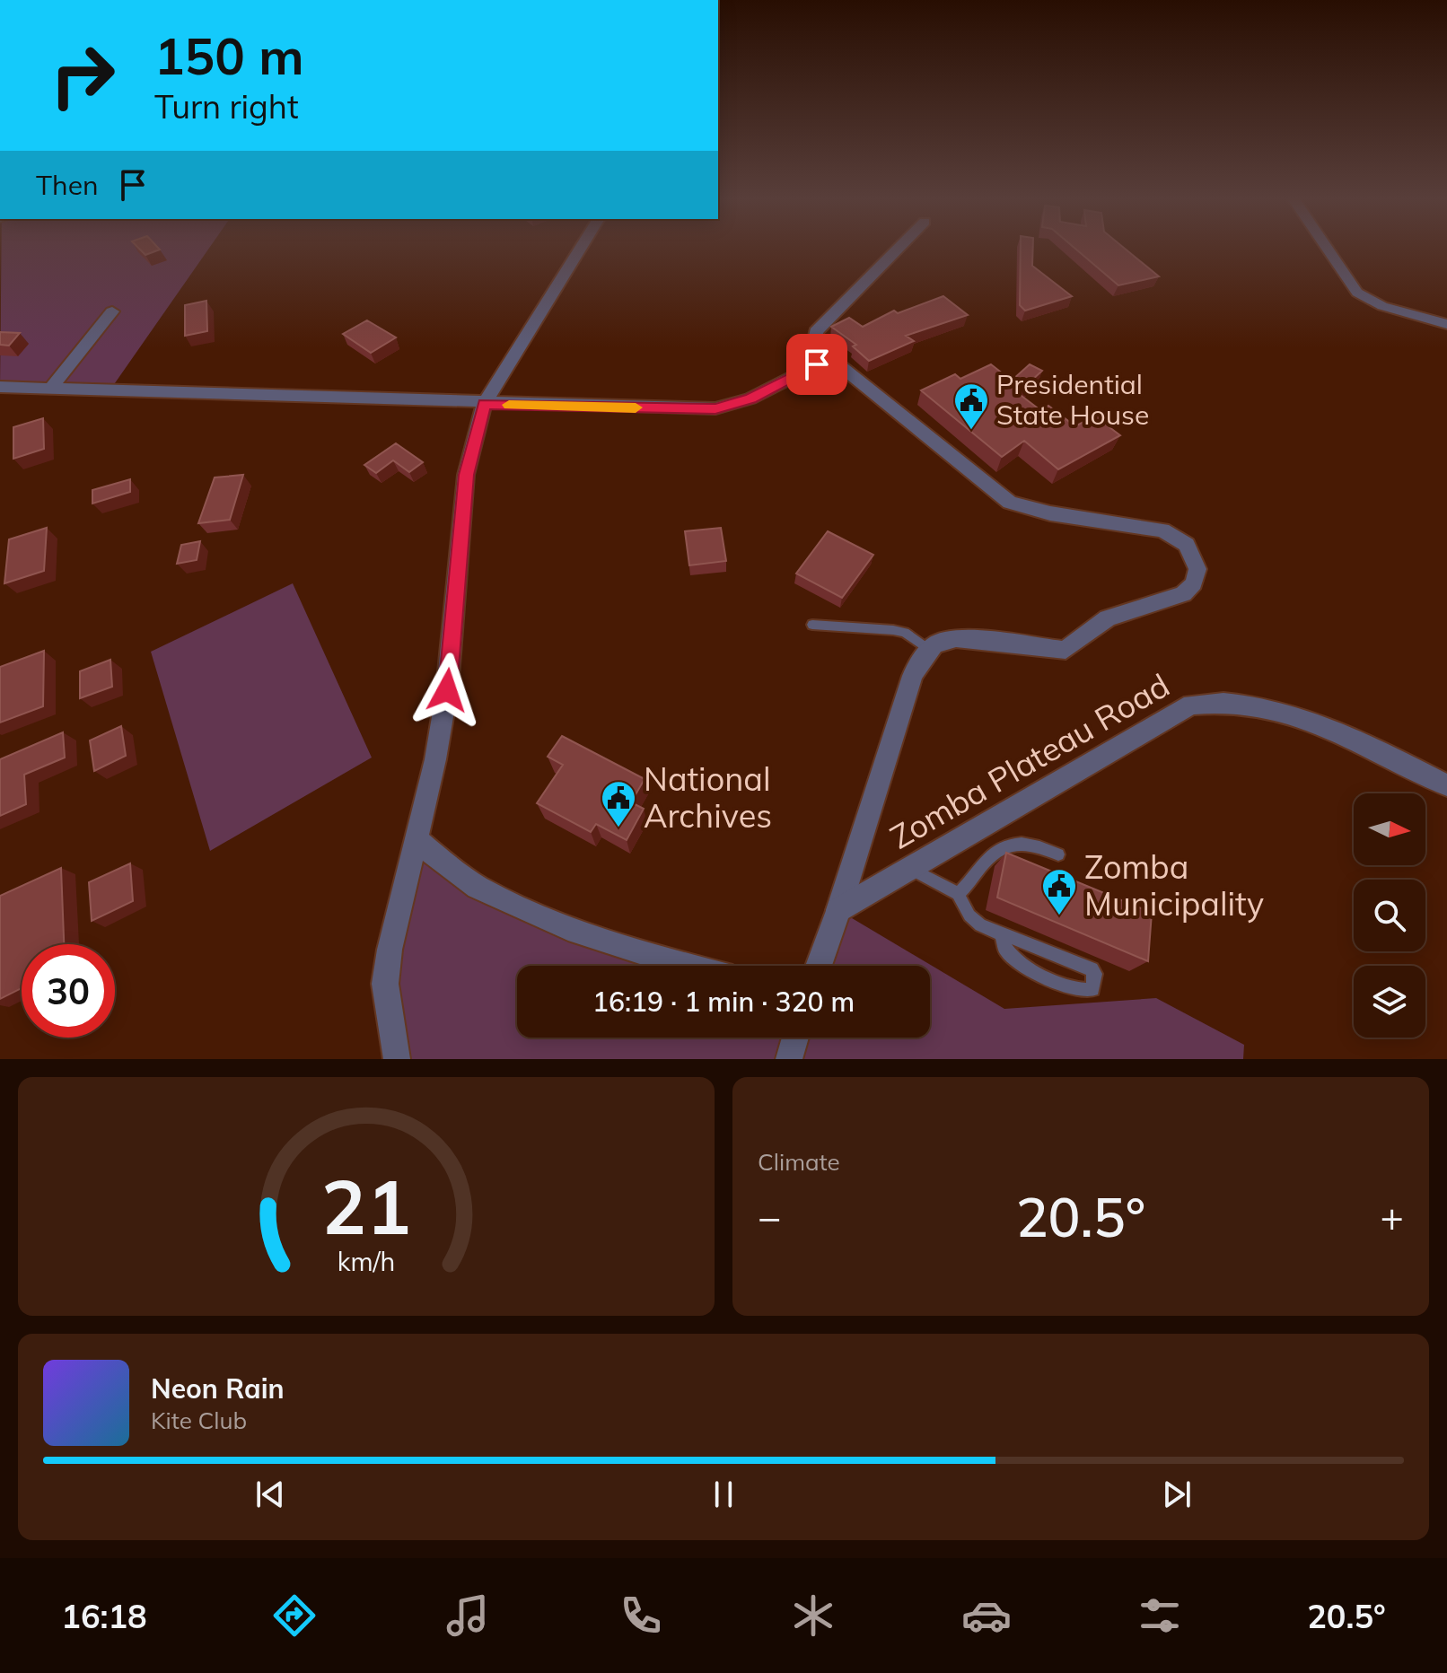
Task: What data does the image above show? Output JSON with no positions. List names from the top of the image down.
{
  "streets": {
    "street": ["Zomba Plateau Road"]
  },
  "places": {
    "public building": ["Presidential State House", "National Archives", "Zomba Municipality"]
  },
  "north": "right",
  "page": {
    "turn": ["150 m", "Turn right"],
    "then": "Then",
    "limit": "30",
    "trip": "16:19 · 1 min · 320 m",
    "tile": "Climate",
    "heat": ["−", "20.5°", "+"],
    "song": ["Neon Rain", "Kite Club"],
    "tabs": ["16:18", "20.5°"],
    "gauge": ["21", "km/h"]
  }
}
